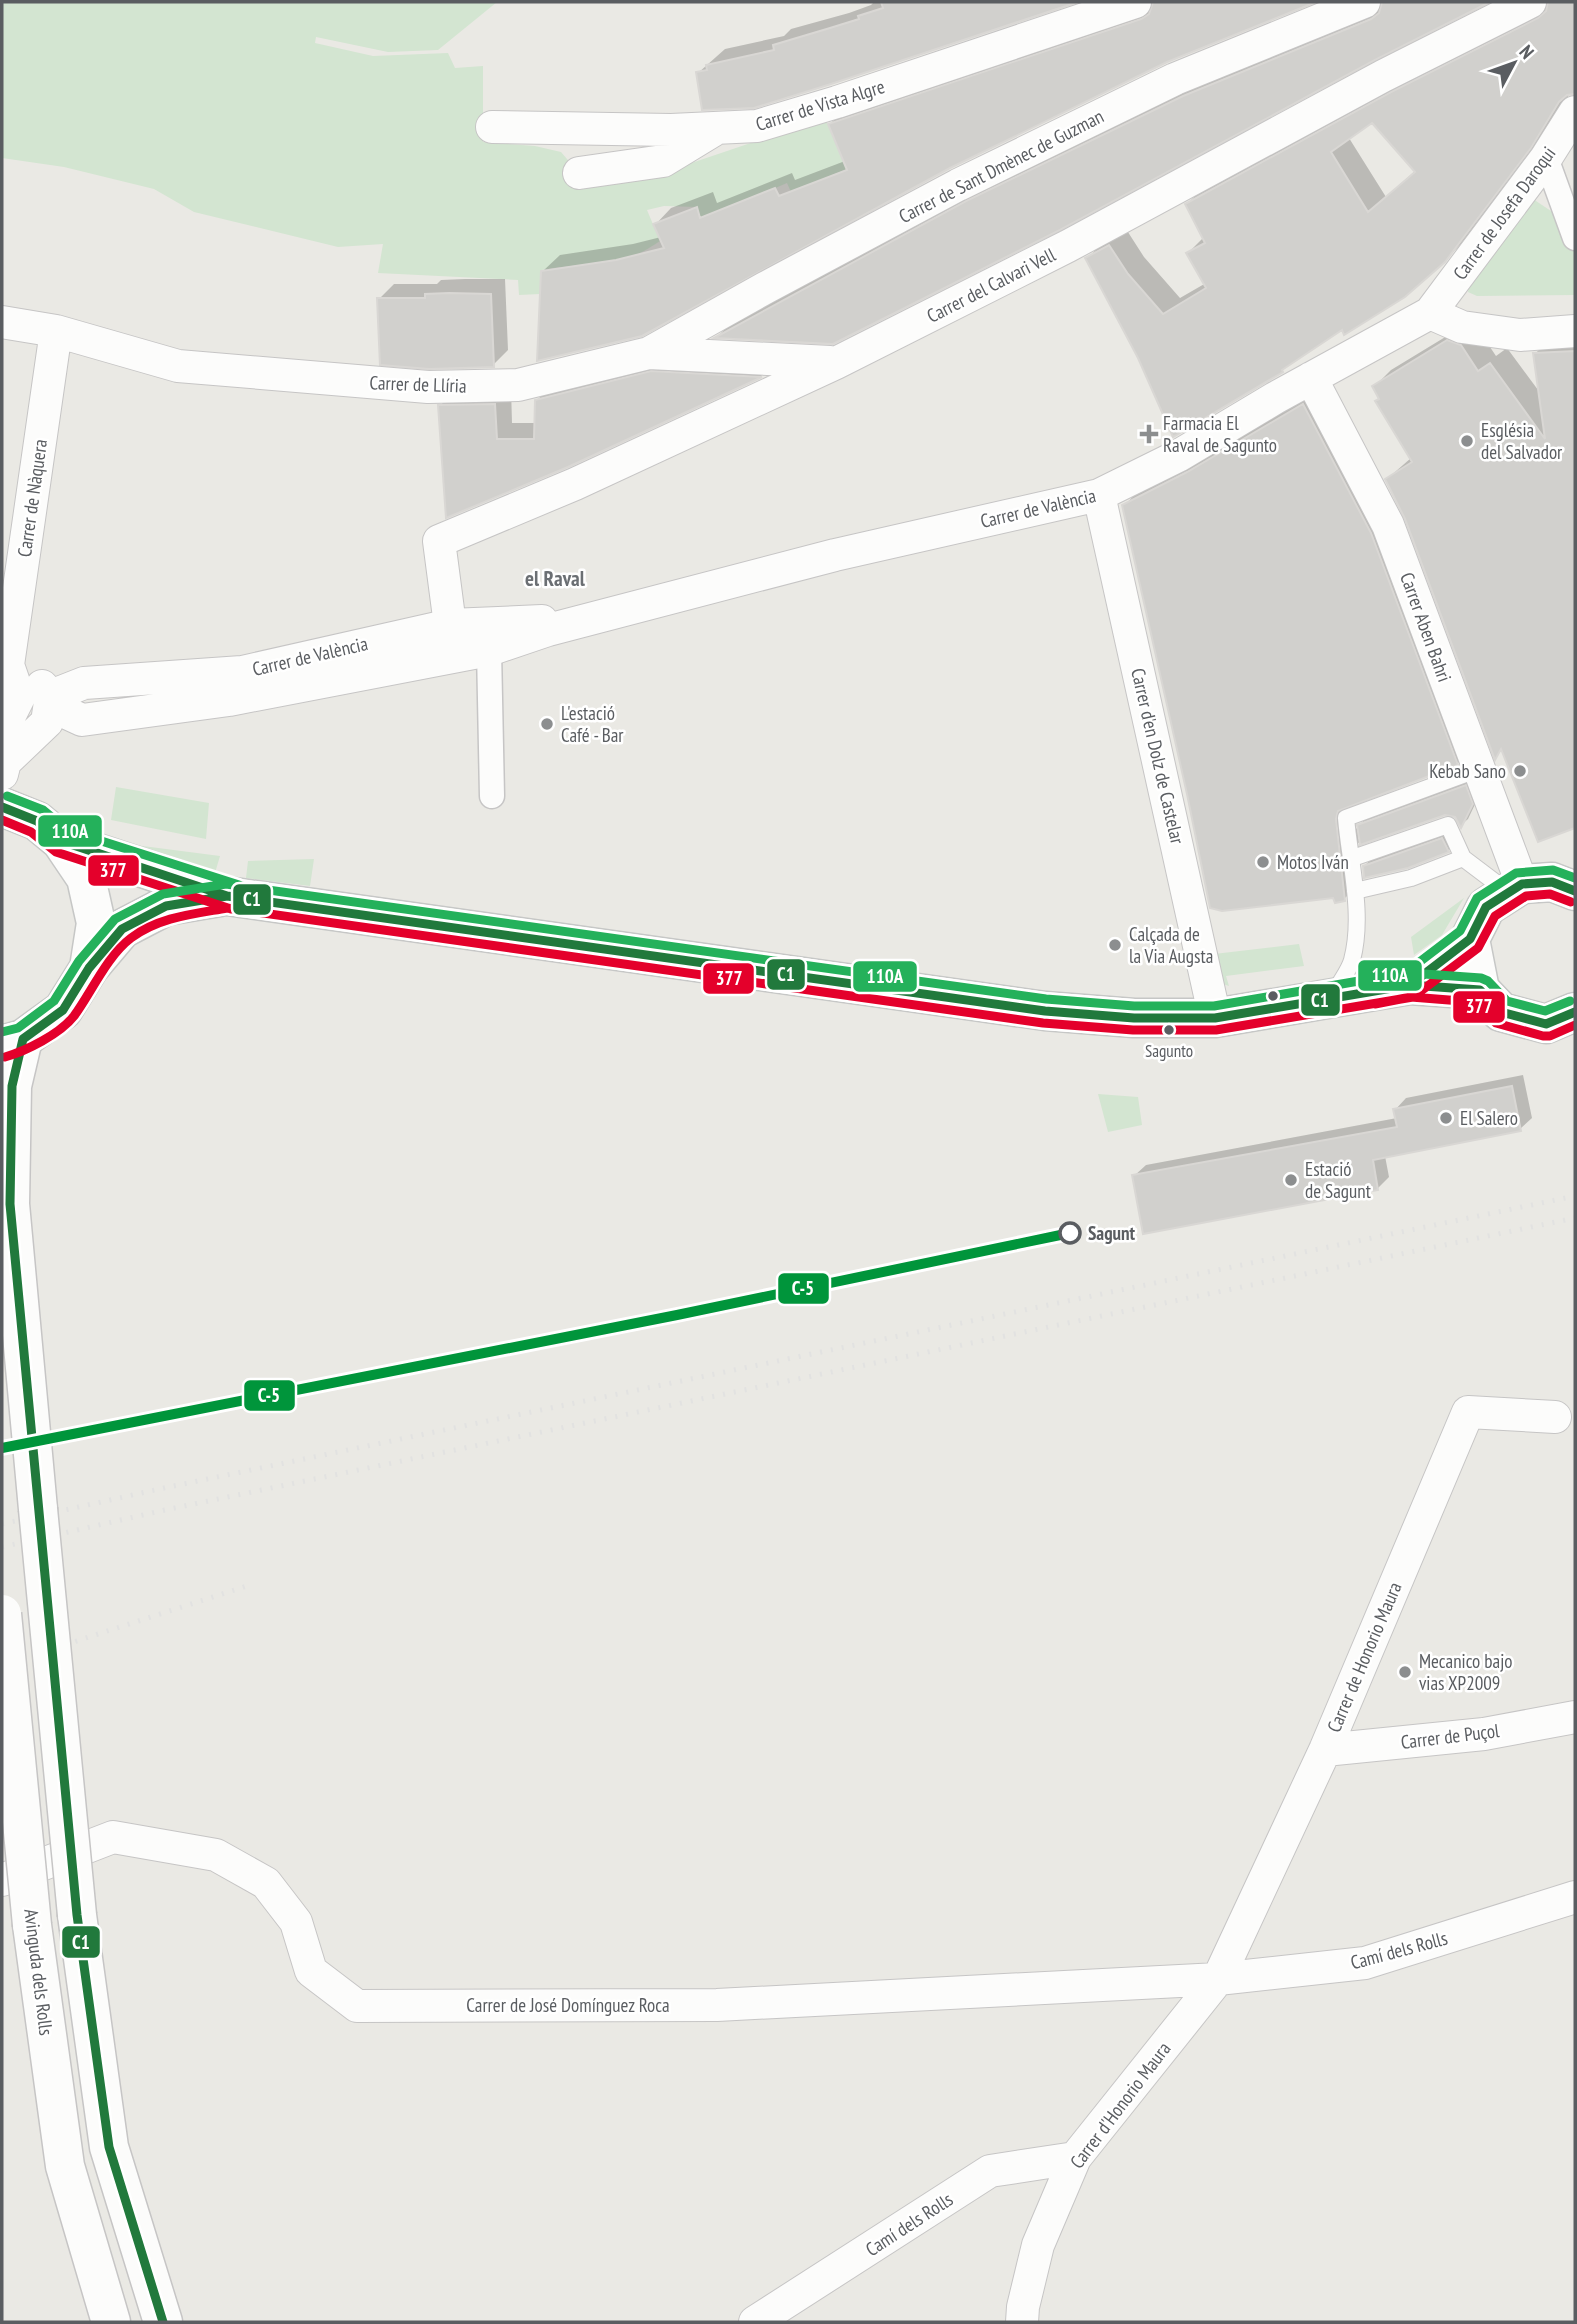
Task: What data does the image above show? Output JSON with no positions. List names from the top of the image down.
{
  "streets": {
    "main road": ["Avinguda dels Rolls"],
    "street": [
      "Carrer de Vista Algre",
      "Carrer de Sant Dmènec de Guzman",
      "Carrer de Josefa Daroqui",
      "Carrer del Calvari Vell",
      "Carrer de Llíria",
      "Carrer de Nàquera",
      "Carrer de València",
      "Carrer Aben Bahri",
      "Carrer d'en Dolz de Castelar",
      "Carrer de Honorio Maura",
      "Carrer de Puçol",
      "Camí dels Rolls",
      "Carrer de José Domínguez Roca",
      "Carrer d'Honorio Maura"
    ]
  },
  "crossings": [
    ["Carrer de Sant Dmènec de Guzman", "Carrer de Llíria"],
    ["Carrer de Josefa Daroqui", "Carrer de València"],
    ["Carrer del Calvari Vell", "Carrer de Llíria"],
    ["Carrer del Calvari Vell", "Carrer de València"],
    ["Carrer de Llíria", "Carrer de Nàquera"],
    ["Carrer de València", "Carrer Aben Bahri"],
    ["Carrer de València", "Carrer d'en Dolz de Castelar"],
    ["Carrer de Honorio Maura", "Carrer de Puçol"],
    ["Carrer de Honorio Maura", "Camí dels Rolls"],
    ["Carrer de Honorio Maura", "Carrer de José Domínguez Roca"],
    ["Carrer de Honorio Maura", "Carrer d'Honorio Maura"],
    ["Camí dels Rolls", "Carrer de José Domínguez Roca"],
    ["Camí dels Rolls", "Carrer d'Honorio Maura"],
    ["Carrer de José Domínguez Roca", "Carrer d'Honorio Maura"]
  ],
  "districts": ["el Raval"],
  "places": {
    "health": ["Farmacia El Raval de Sagunto"],
    "other": [
      "Església del Salvador",
      "L'estació Café - Bar",
      "Kebab Sano",
      "Motos Iván",
      "Calçada de la Via Augsta",
      "Sagunto",
      "El Salero",
      "Estació de Sagunt",
      "Sagunt",
      "Mecanico bajo vias XP2009"
    ]
  },
  "lines": [
    "transit line 110A",
    "transit line C1",
    "transit line 377",
    "transit line C-5"
  ],
  "north": "top right"
}
